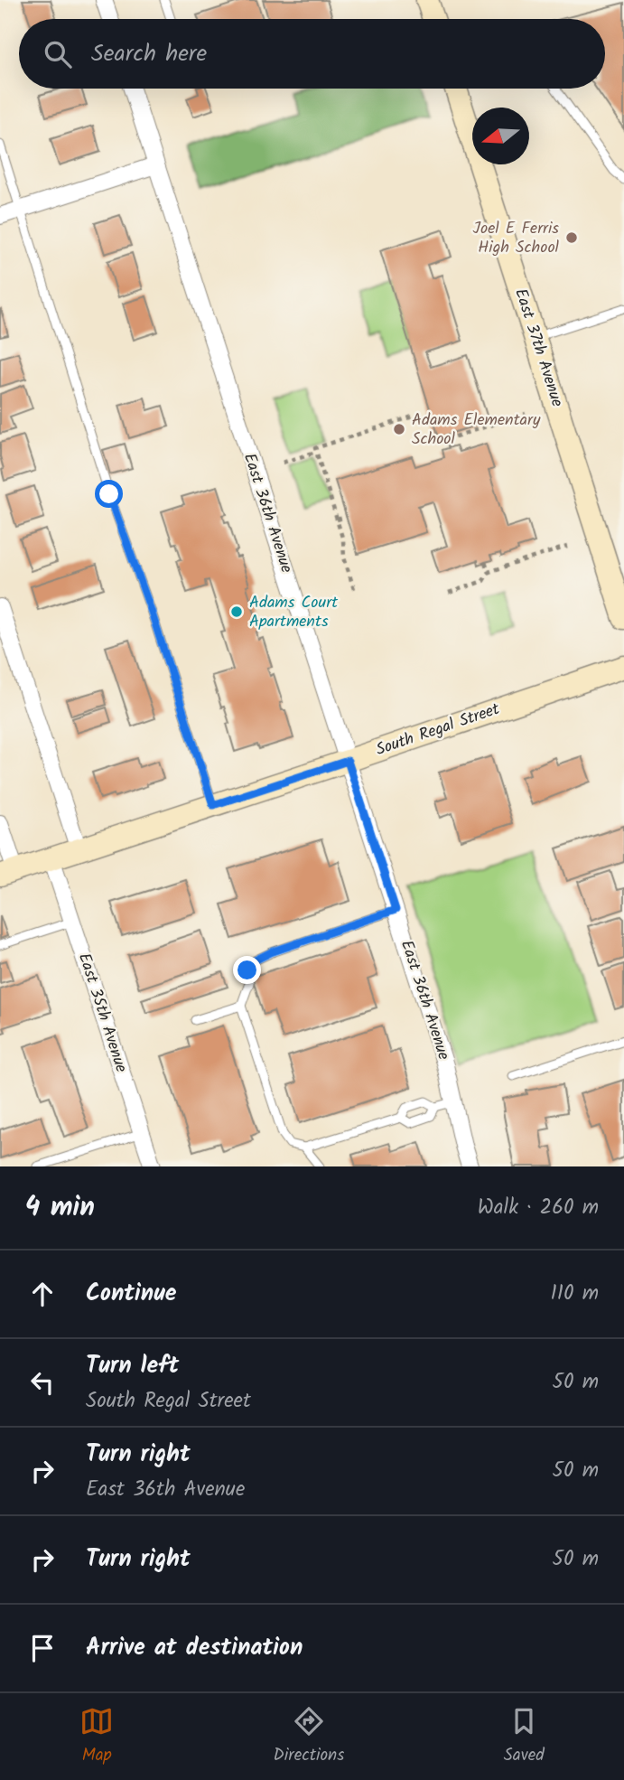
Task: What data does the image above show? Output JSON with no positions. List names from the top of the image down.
{
  "streets": {
    "main road": ["East 37th Avenue", "South Regal Street"],
    "street": ["East 36th Avenue", "East 35th Avenue"]
  },
  "crossings": [
    ["East 36th Avenue", "South Regal Street"],
    ["South Regal Street", "East 35th Avenue"]
  ],
  "places": ["Joel E Ferris High School", "Adams Elementary School", "Adams Court Apartments"],
  "north": "left",
  "page": {
    "search": "Search here",
    "heading": ["4 min", "Walk · 260 m"],
    "list": [
      ["Continue", "110 m"],
      ["Turn left", "South Regal Street", "50 m"],
      ["Turn right", "East 36th Avenue", "50 m"],
      ["Turn right", "50 m"],
      "Arrive at destination"
    ],
    "nav": ["Map", "Directions", "Saved"]
  }
}
